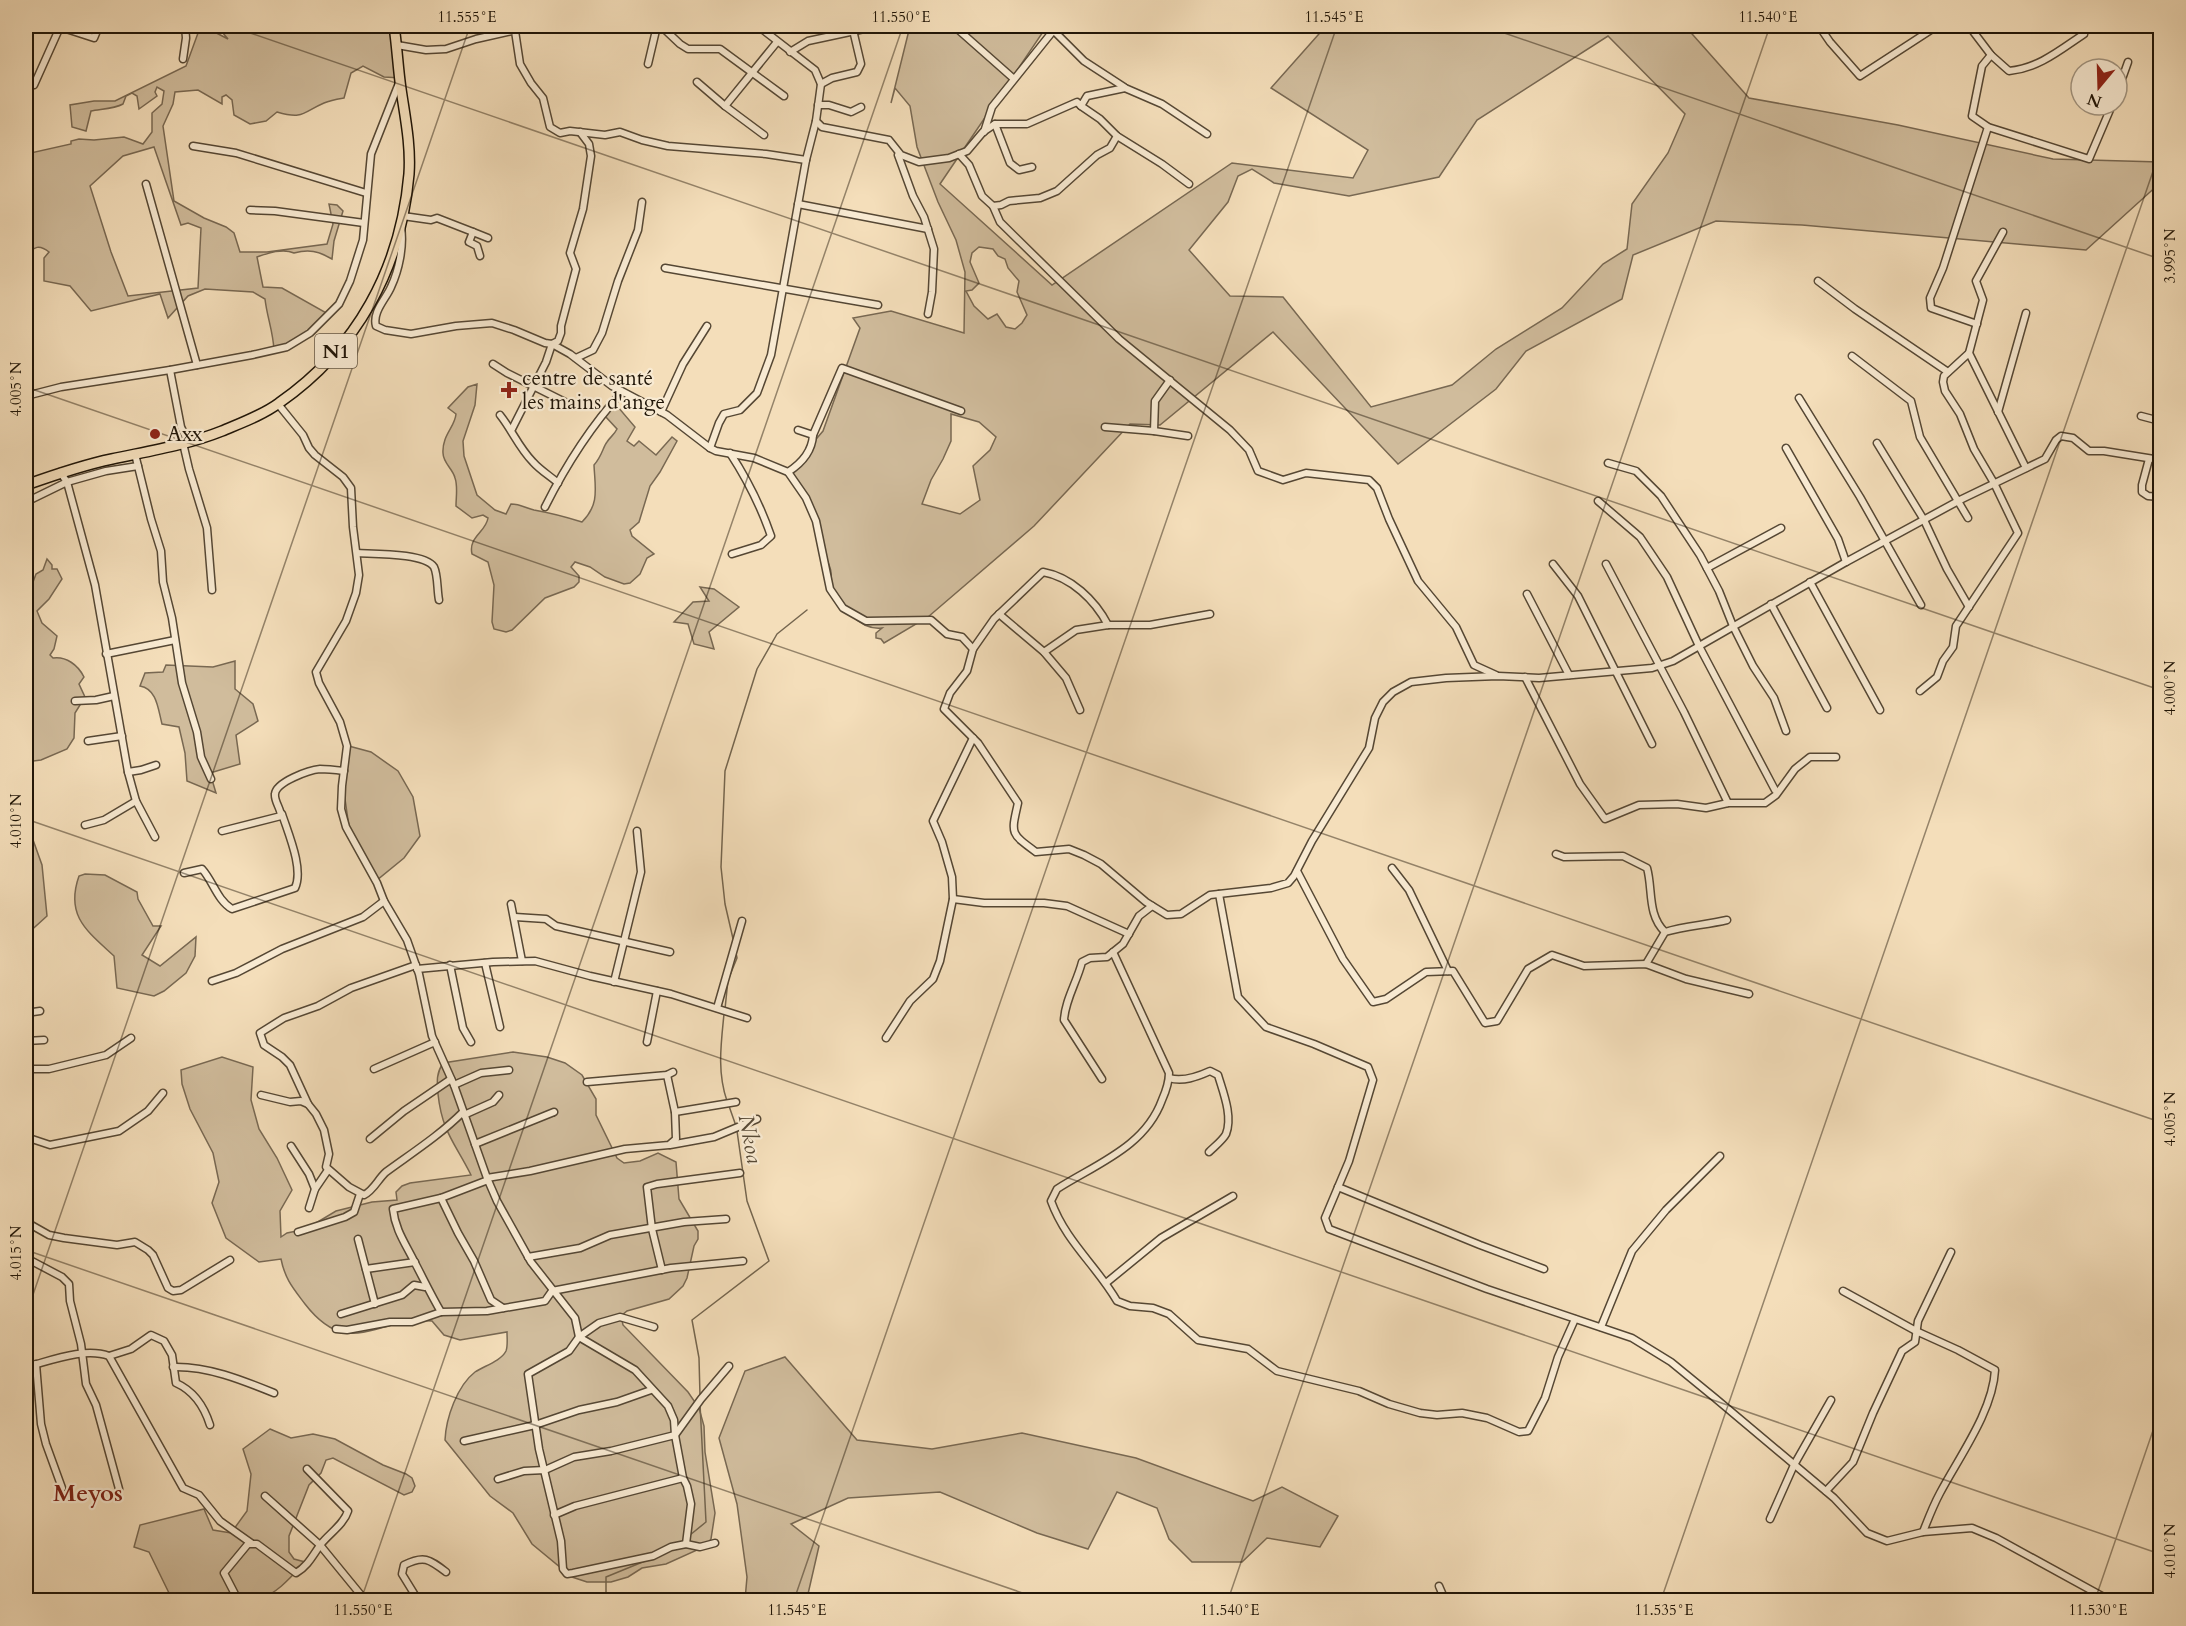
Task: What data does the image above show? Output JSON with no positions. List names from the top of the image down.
{
  "streets": {
    "highway": ["N1"]
  },
  "districts": ["Meyos"],
  "water": ["Nkoa"],
  "places": {
    "health": ["centre de santé les mains d'ange"],
    "other": ["Axx"]
  },
  "north": "bottom",
  "coordinates": [
    "11.555°E",
    "11.550°E",
    "11.545°E",
    "11.540°E",
    "3.995°N",
    "4.005°N",
    "4.000°N",
    "4.010°N",
    "4.015°N",
    "11.535°E",
    "11.530°E"
  ]
}
